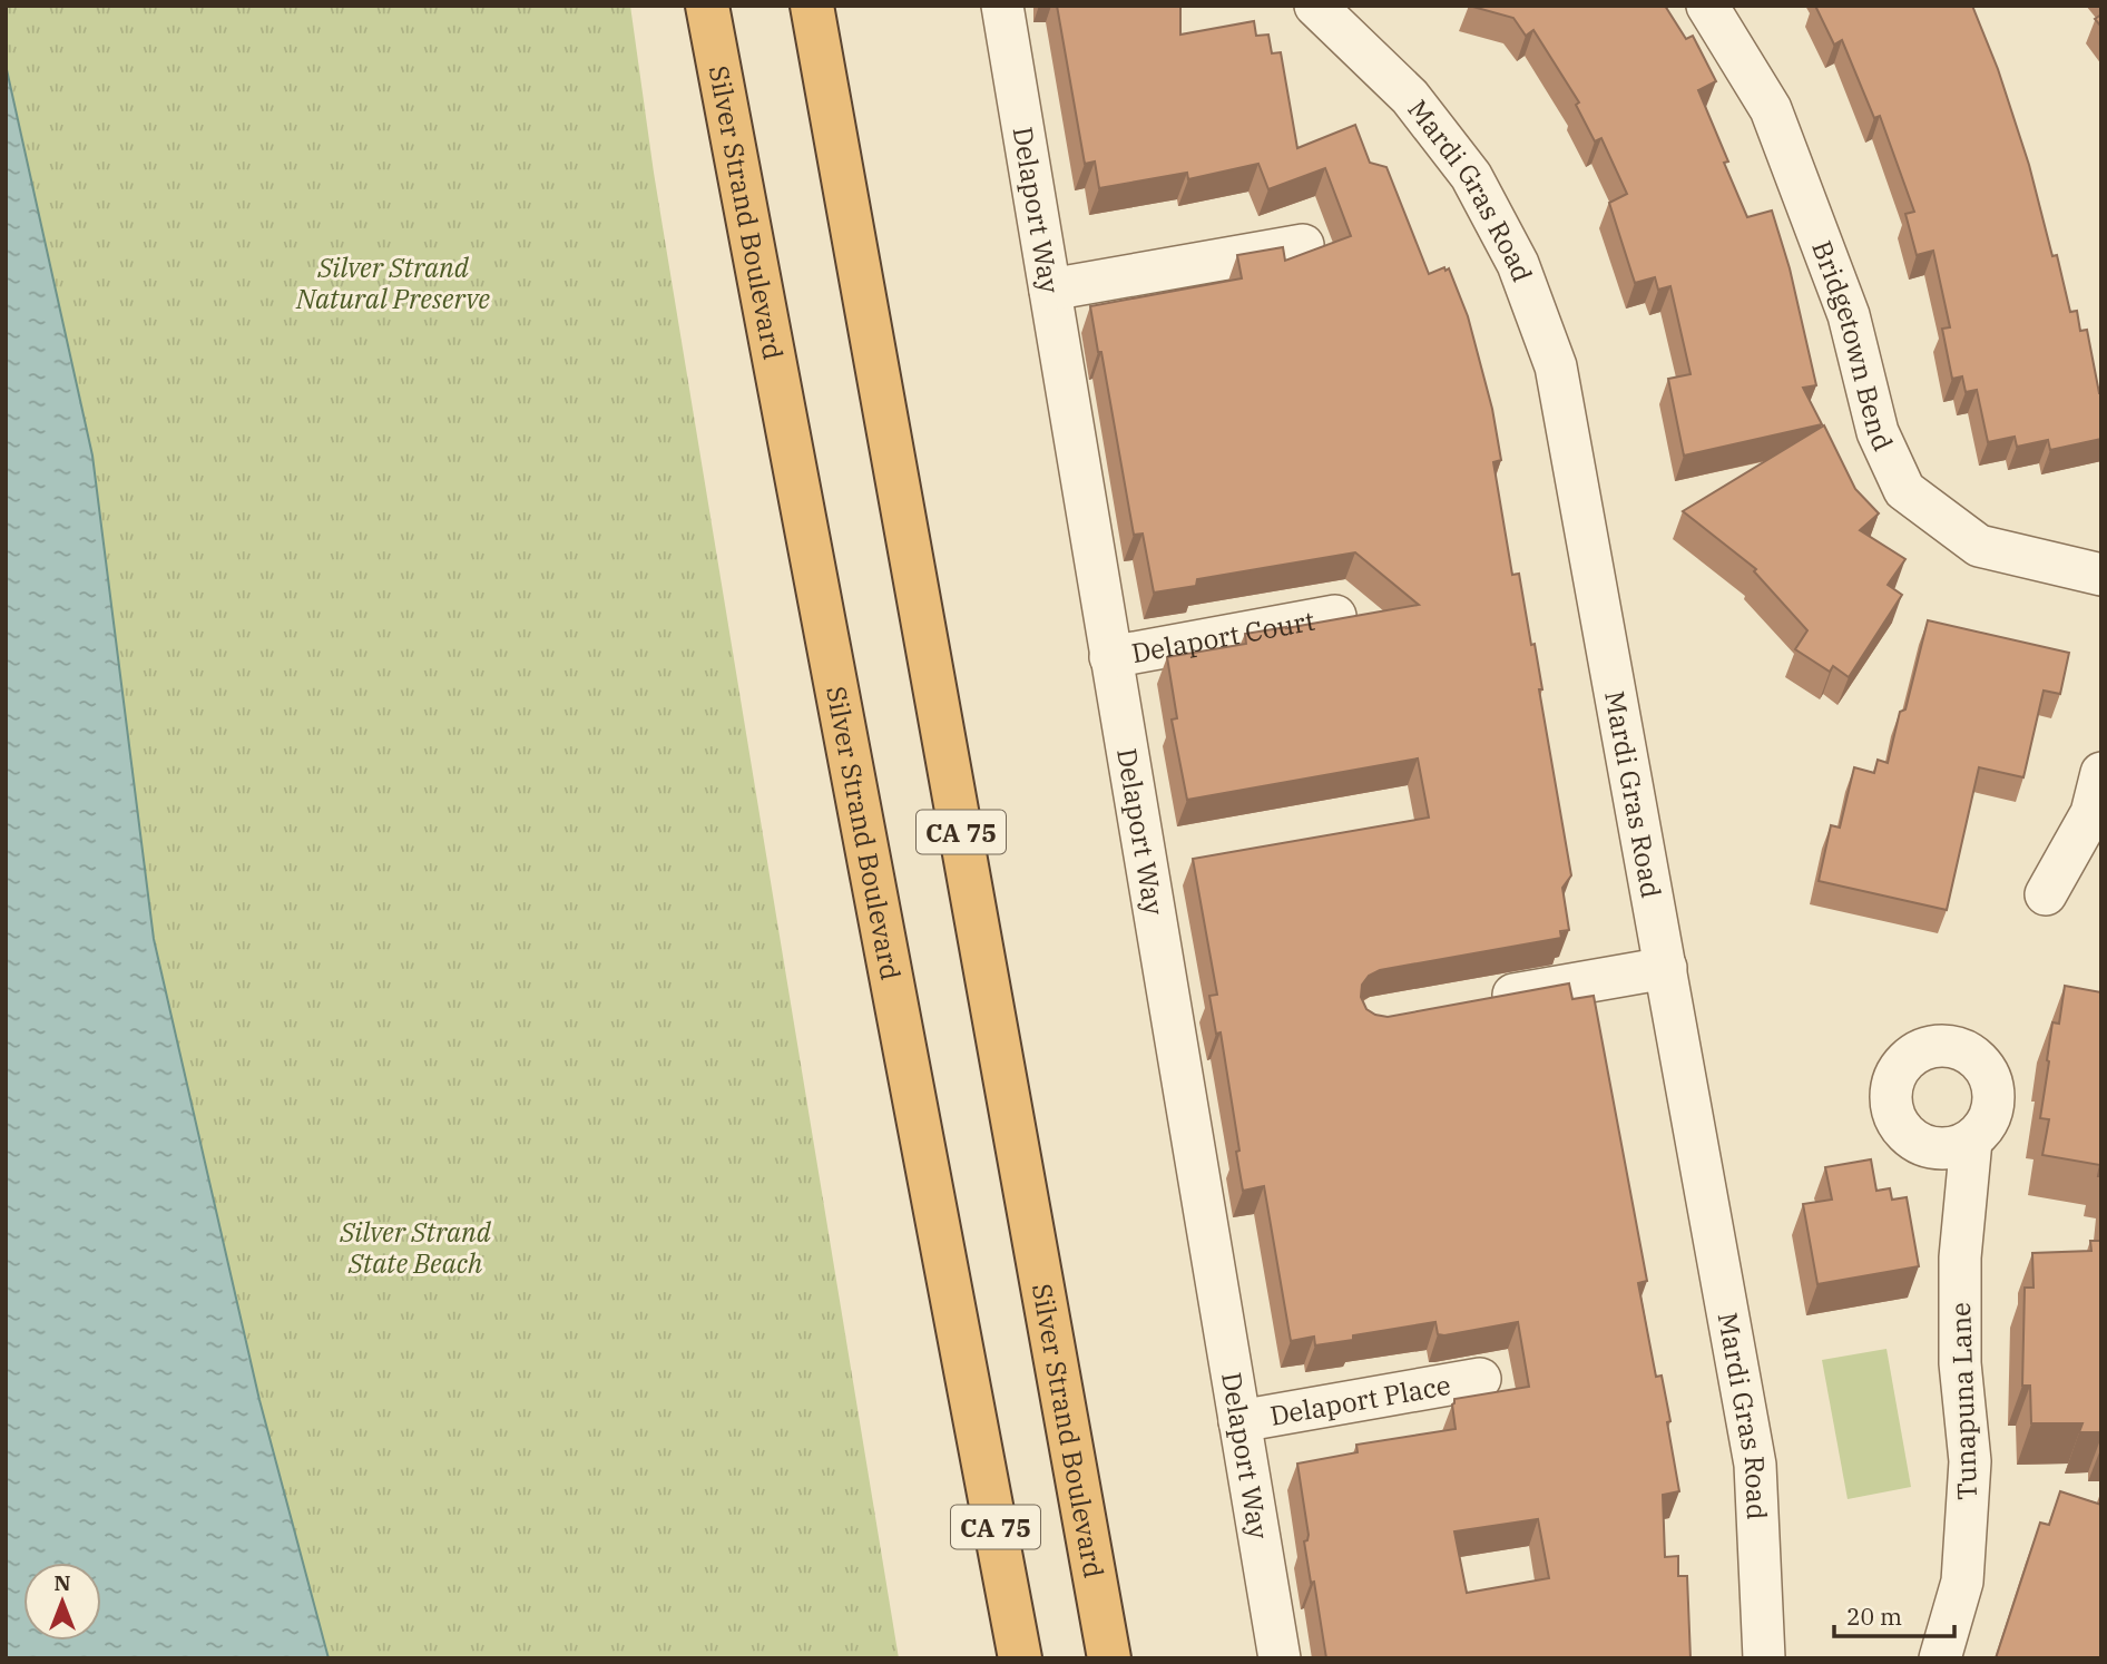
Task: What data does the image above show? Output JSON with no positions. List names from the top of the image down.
{
  "streets": {
    "highway": ["Silver Strand Boulevard", "CA 75"],
    "street": [
      "Mardi Gras Road",
      "Delaport Way",
      "Bridgetown Bend",
      "Delaport Court",
      "Delaport Place",
      "Tunapuna Lane"
    ]
  },
  "crossings": [
    ["Delaport Way", "Delaport Court"],
    ["Delaport Way", "Delaport Place"]
  ],
  "parks": ["Silver Strand Natural Preserve", "Silver Strand State Beach"],
  "scale_bar": "20 m",
  "north": "top"
}
